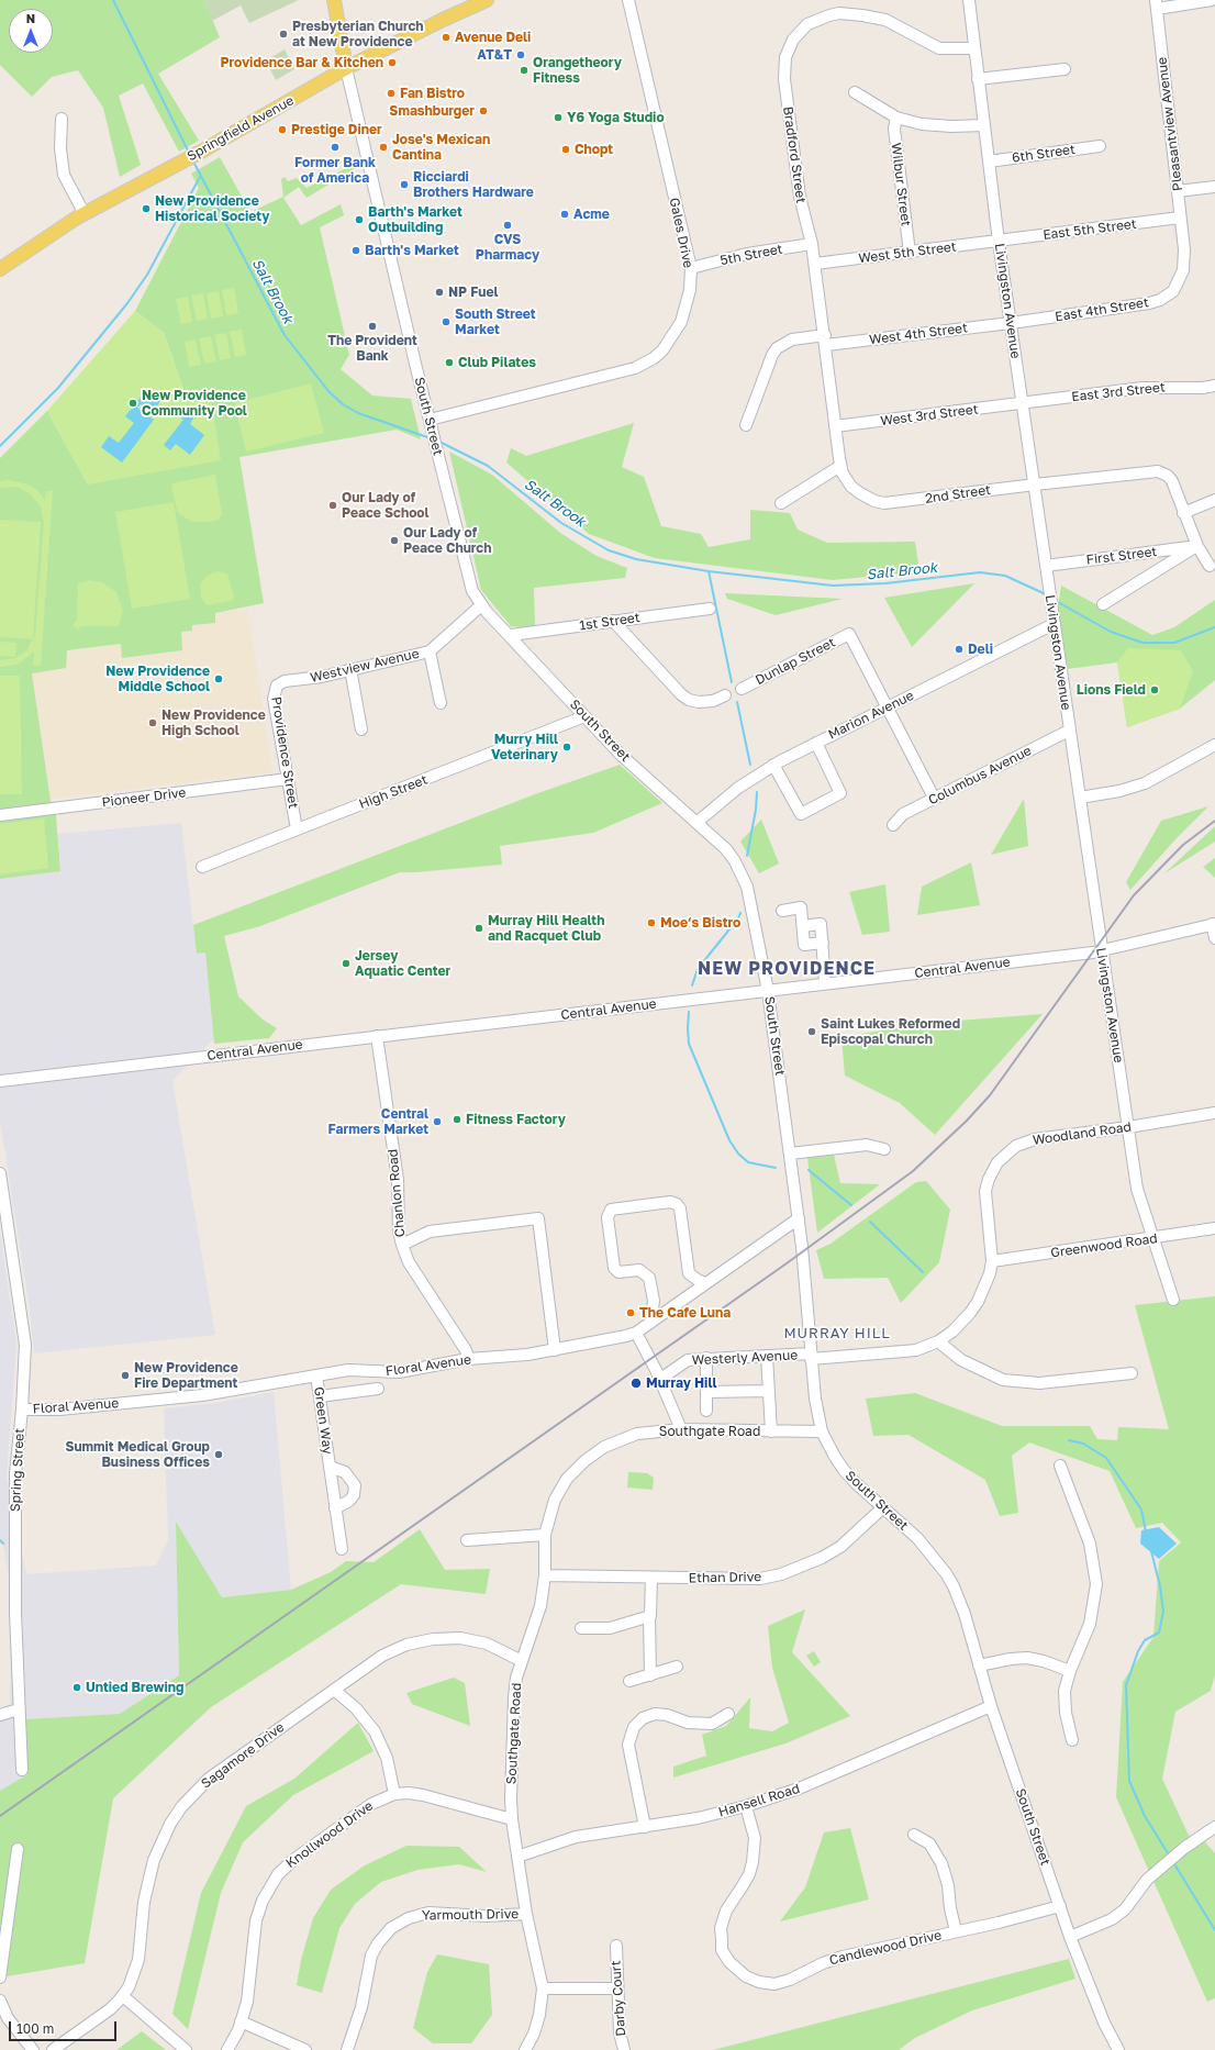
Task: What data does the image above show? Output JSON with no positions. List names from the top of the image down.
{
  "streets": {
    "main road": ["Springfield Avenue"],
    "street": [
      "Pleasantview Avenue",
      "6th Street",
      "Bradford Street",
      "Wilbur Street",
      "East 5th Street",
      "Gales Drive",
      "West 5th Street",
      "5th Street",
      "Livingston Avenue",
      "East 4th Street",
      "West 4th Street",
      "East 3rd Street",
      "West 3rd Street",
      "South Street",
      "2nd Street",
      "First Street",
      "1st Street",
      "Dunlap Street",
      "Westview Avenue",
      "Marion Avenue",
      "Providence Street",
      "Columbus Avenue",
      "High Street",
      "Pioneer Drive",
      "Central Avenue",
      "Woodland Road",
      "Chanlon Road",
      "Greenwood Road",
      "Westerly Avenue",
      "Floral Avenue",
      "Green Way",
      "Southgate Road",
      "Spring Street",
      "Ethan Drive",
      "Sagamore Drive",
      "Hansell Road",
      "Knollwood Drive",
      "Yarmouth Drive",
      "Candlewood Drive",
      "Darby Court"
    ]
  },
  "crossings": [
    ["Pleasantview Avenue", "East 5th Street"],
    ["Pleasantview Avenue", "East 4th Street"],
    ["Springfield Avenue", "South Street"],
    ["6th Street", "Livingston Avenue"],
    ["Bradford Street", "West 5th Street"],
    ["Bradford Street", "5th Street"],
    ["Bradford Street", "Livingston Avenue"],
    ["Bradford Street", "West 4th Street"],
    ["Bradford Street", "West 3rd Street"],
    ["Bradford Street", "2nd Street"],
    ["Wilbur Street", "West 5th Street"],
    ["East 5th Street", "West 5th Street"],
    ["East 5th Street", "Livingston Avenue"],
    ["Gales Drive", "5th Street"],
    ["Gales Drive", "South Street"],
    ["West 5th Street", "Livingston Avenue"],
    ["Livingston Avenue", "East 4th Street"],
    ["Livingston Avenue", "West 4th Street"],
    ["Livingston Avenue", "East 3rd Street"],
    ["Livingston Avenue", "West 3rd Street"],
    ["Livingston Avenue", "2nd Street"],
    ["Livingston Avenue", "First Street"],
    ["Livingston Avenue", "Marion Avenue"],
    ["Livingston Avenue", "Columbus Avenue"],
    ["Livingston Avenue", "Central Avenue"],
    ["Livingston Avenue", "Woodland Road"],
    ["Livingston Avenue", "Greenwood Road"],
    ["East 4th Street", "West 4th Street"],
    ["East 3rd Street", "West 3rd Street"],
    ["South Street", "1st Street"],
    ["South Street", "Westview Avenue"],
    ["South Street", "Marion Avenue"],
    ["South Street", "High Street"],
    ["South Street", "Central Avenue"],
    ["South Street", "Woodland Road"],
    ["South Street", "Westerly Avenue"],
    ["South Street", "Floral Avenue"],
    ["South Street", "Southgate Road"],
    ["South Street", "Ethan Drive"],
    ["South Street", "Hansell Road"],
    ["South Street", "Candlewood Drive"],
    ["Dunlap Street", "Marion Avenue"],
    ["Westview Avenue", "Providence Street"],
    ["Providence Street", "High Street"],
    ["Providence Street", "Pioneer Drive"],
    ["Central Avenue", "Chanlon Road"],
    ["Woodland Road", "Greenwood Road"],
    ["Woodland Road", "Westerly Avenue"],
    ["Chanlon Road", "Floral Avenue"],
    ["Floral Avenue", "Green Way"],
    ["Floral Avenue", "Spring Street"],
    ["Southgate Road", "Ethan Drive"],
    ["Southgate Road", "Sagamore Drive"],
    ["Southgate Road", "Hansell Road"],
    ["Southgate Road", "Knollwood Drive"],
    ["Southgate Road", "Yarmouth Drive"],
    ["Hansell Road", "Candlewood Drive"]
  ],
  "districts": ["NEW PROVIDENCE", "MURRAY HILL"],
  "water": ["Salt Brook"],
  "places": [
    "Presbyterian Church at New Providence",
    "Avenue Deli",
    "AT&T",
    "Providence Bar & Kitchen",
    "Orangetheory Fitness",
    "Fan Bistro",
    "Smashburger",
    "Y6 Yoga Studio",
    "Prestige Diner",
    "Former Bank of America",
    "Jose's Mexican Cantina",
    "Chopt",
    "Ricciardi Brothers Hardware",
    "New Providence Historical Society",
    "Acme",
    "Barth's Market Outbuilding",
    "CVS Pharmacy",
    "Barth's Market",
    "NP Fuel",
    "South Street Market",
    "The Provident Bank",
    "Club Pilates",
    "New Providence Community Pool",
    "Our Lady of Peace School",
    "Our Lady of Peace Church",
    "Deli",
    "New Providence Middle School",
    "Lions Field",
    "New Providence High School",
    "Murry Hill Veterinary",
    "Moe‘s Bistro",
    "Murray Hill Health and Racquet Club",
    "Jersey Aquatic Center",
    "Saint Lukes Reformed Episcopal Church",
    "Fitness Factory",
    "Central Farmers Market",
    "The Cafe Luna",
    "New Providence Fire Department",
    "Murray Hill",
    "Summit Medical Group Business Offices",
    "Untied Brewing"
  ],
  "scale_bar": "100 m",
  "north": "top"
}
